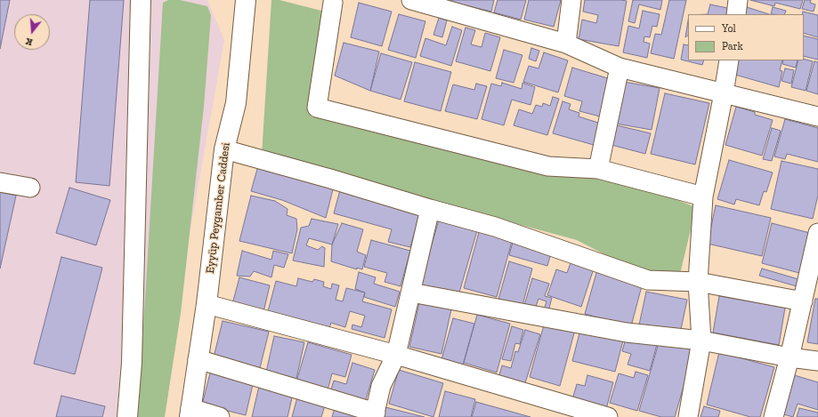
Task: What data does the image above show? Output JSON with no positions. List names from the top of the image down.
{
  "streets": {
    "main road": ["Eyyüp Peygamber Caddesi"]
  },
  "legend": ["Yol", "Park"],
  "north": "bottom"
}
